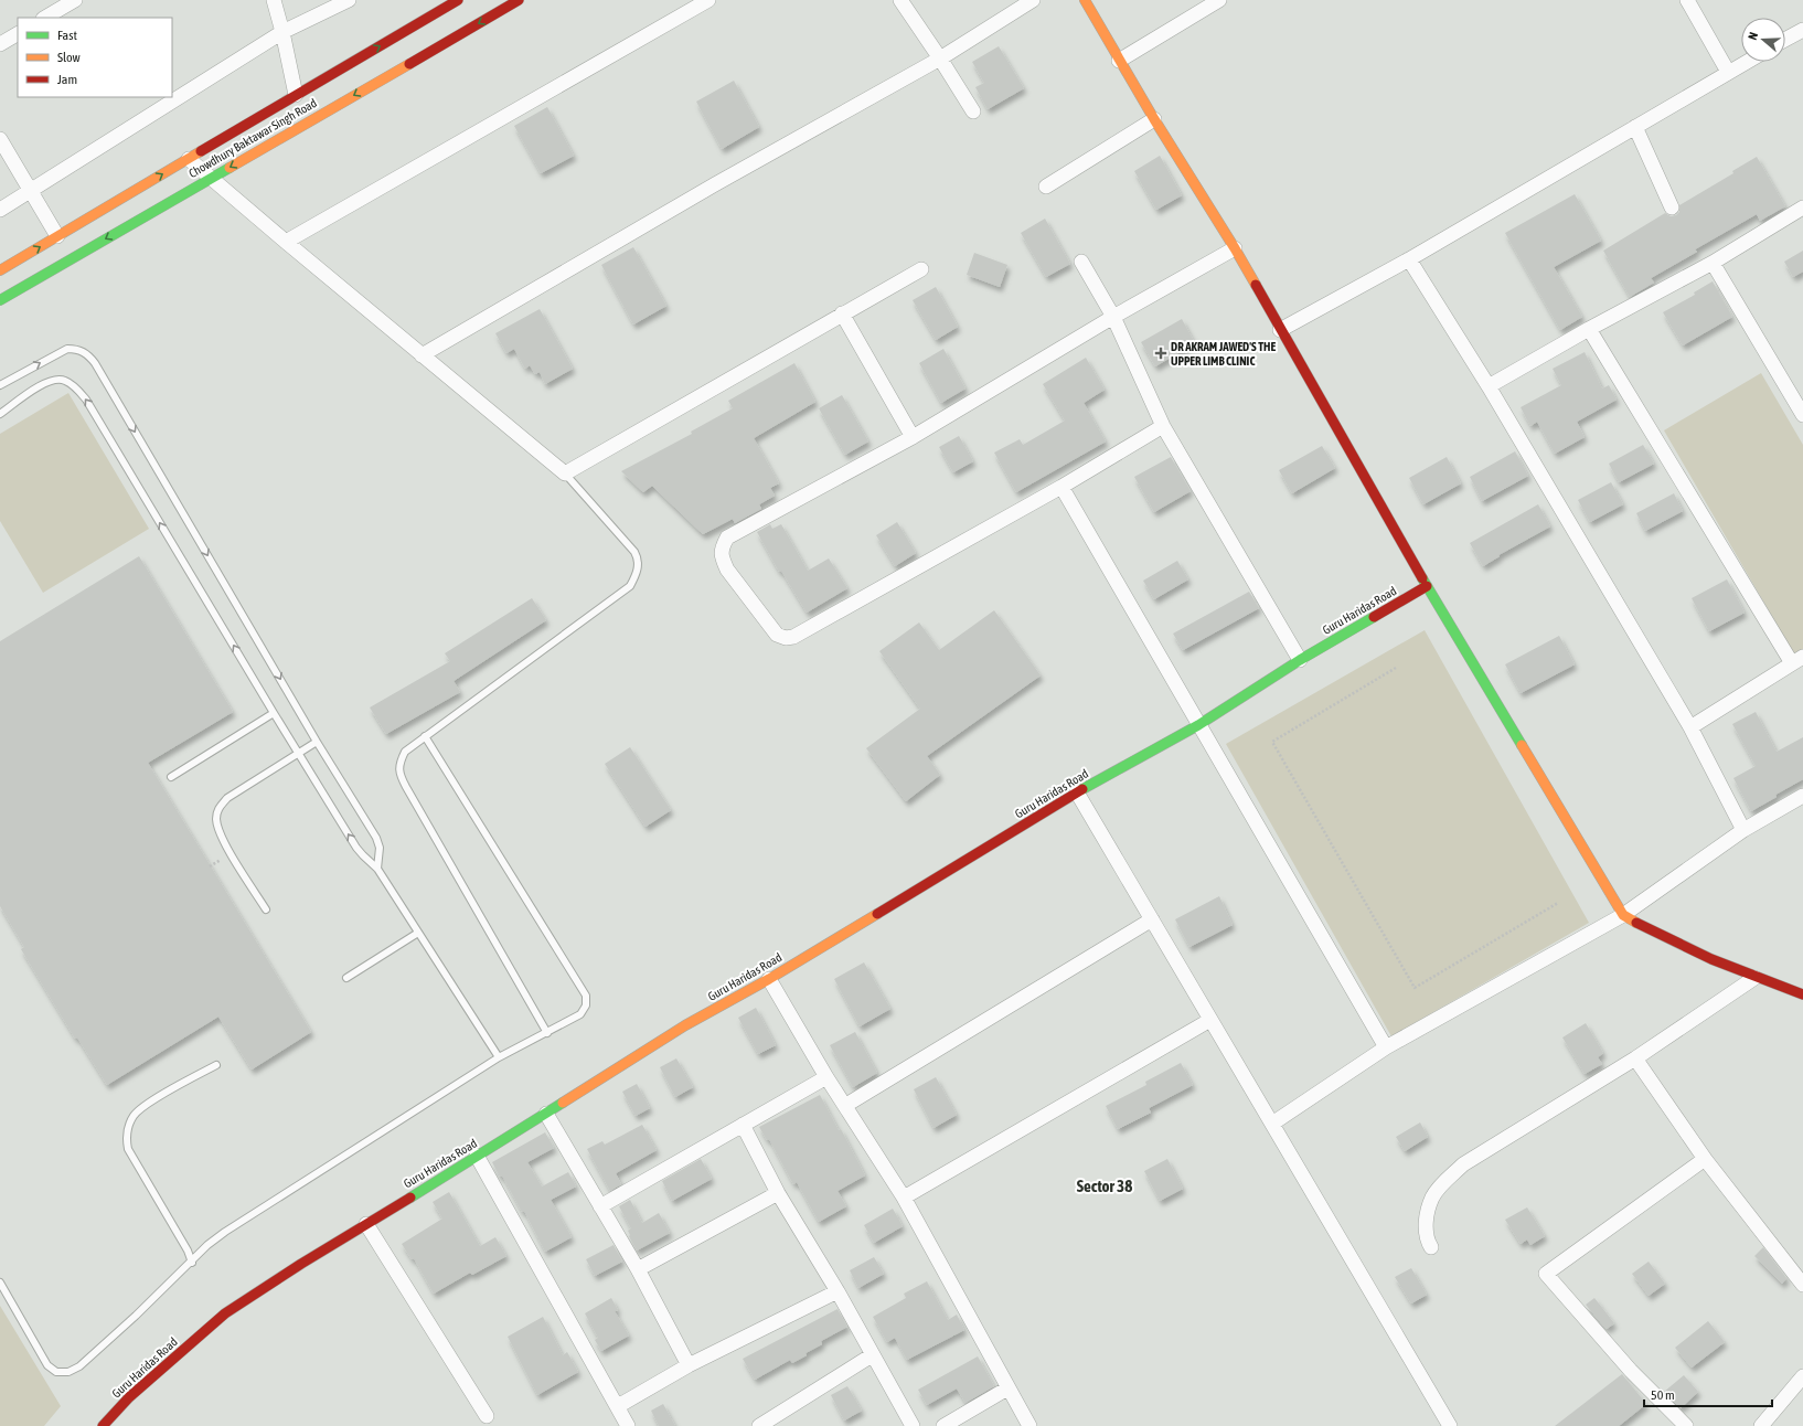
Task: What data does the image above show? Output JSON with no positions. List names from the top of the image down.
{
  "streets": {
    "street": ["Chowdhury Baktawar Singh Road", "Guru Haridas Road"]
  },
  "districts": ["Sector 38"],
  "places": {
    "health": ["DR AKRAM JAWED'S THE UPPER LIMB CLINIC"]
  },
  "legend": ["Fast", "Slow", "Jam"],
  "scale_bar": "50 m",
  "north": "left"
}
